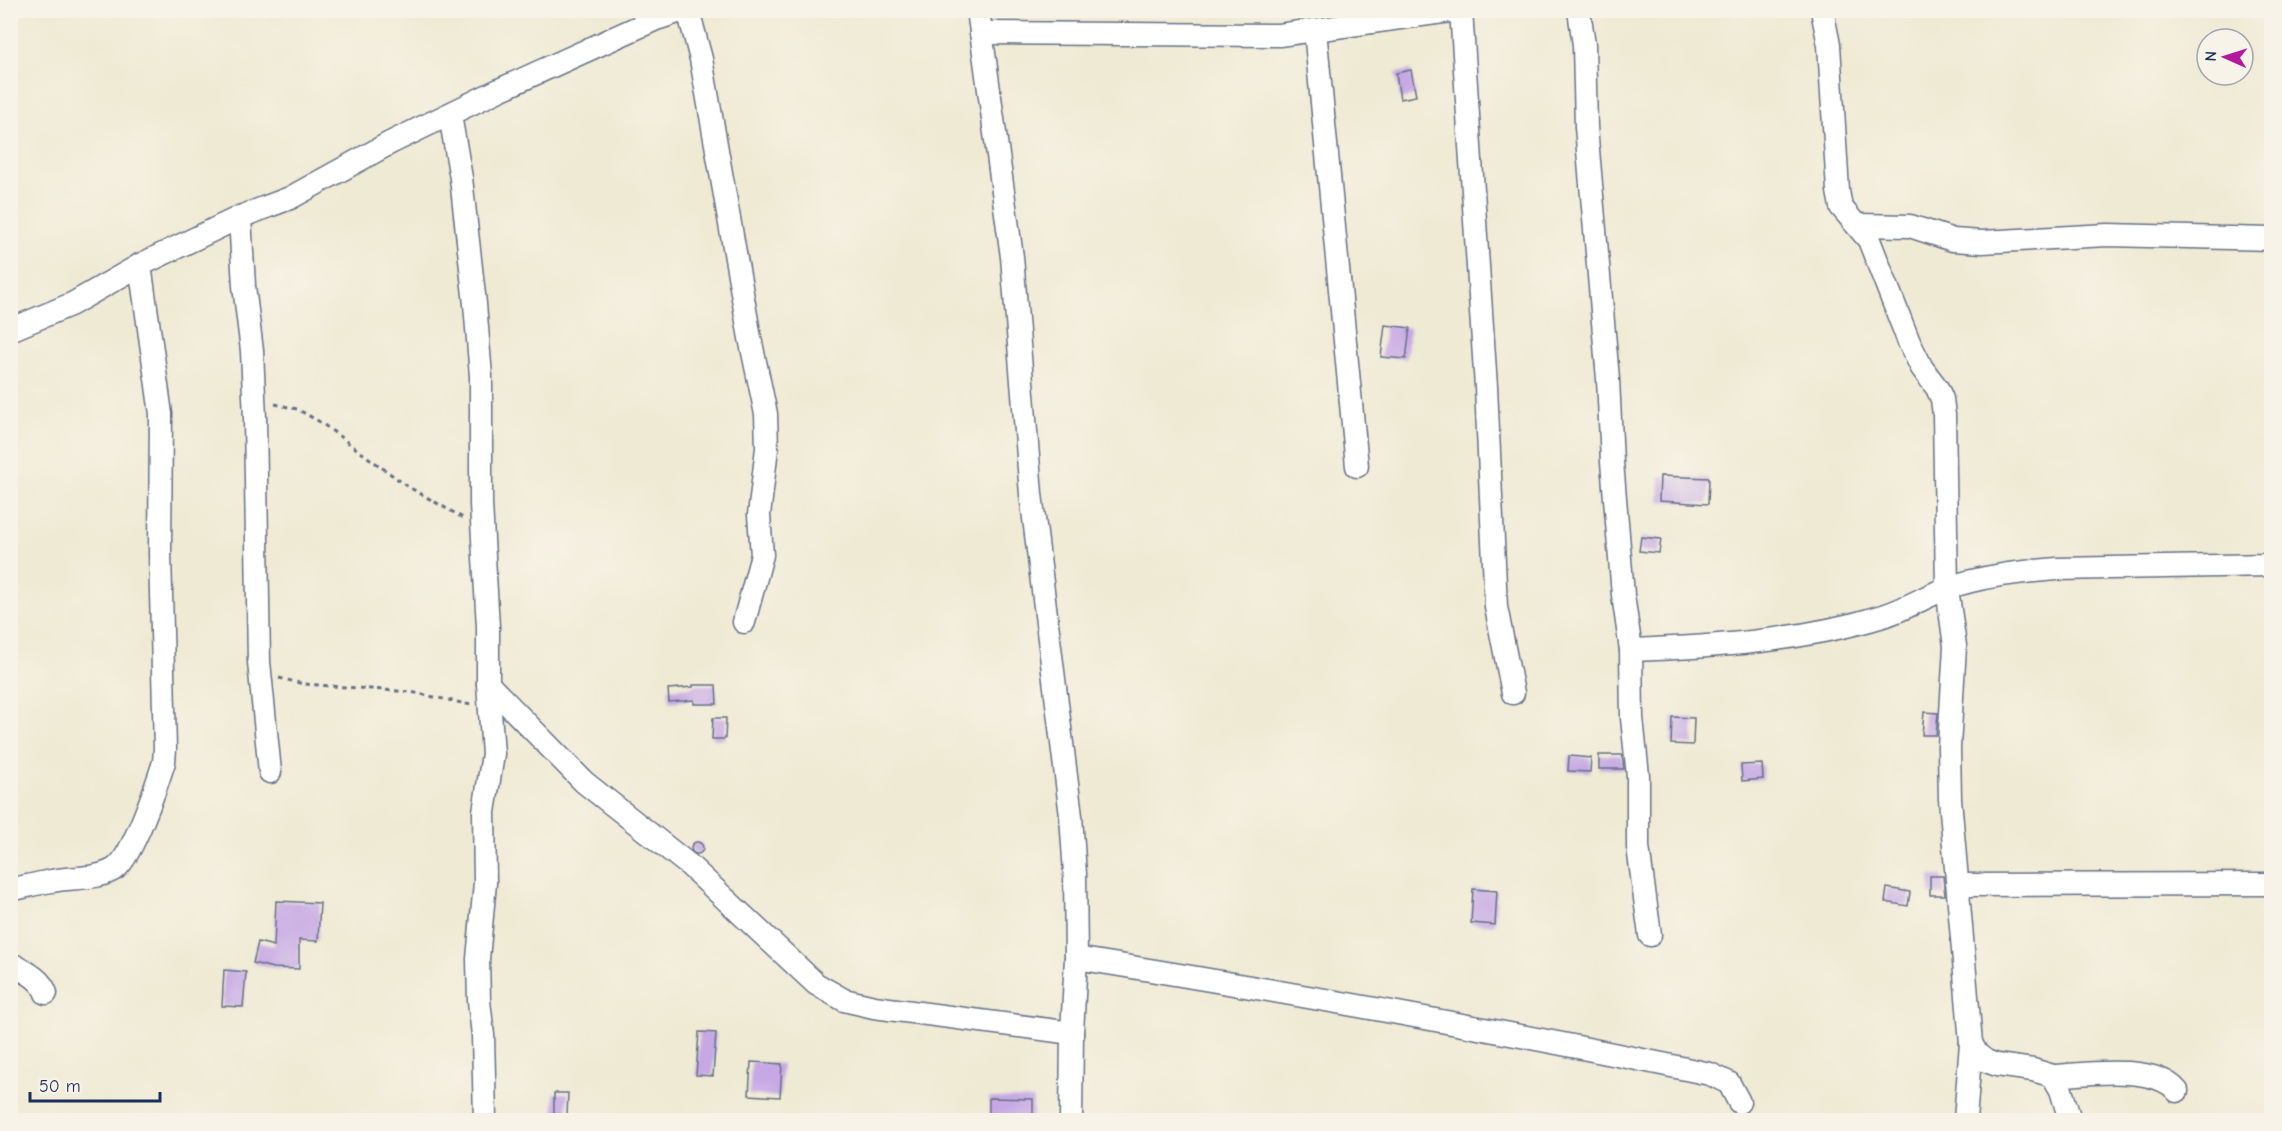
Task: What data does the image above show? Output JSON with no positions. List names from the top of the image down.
{
  "scale_bar": "50 m",
  "north": "left"
}
